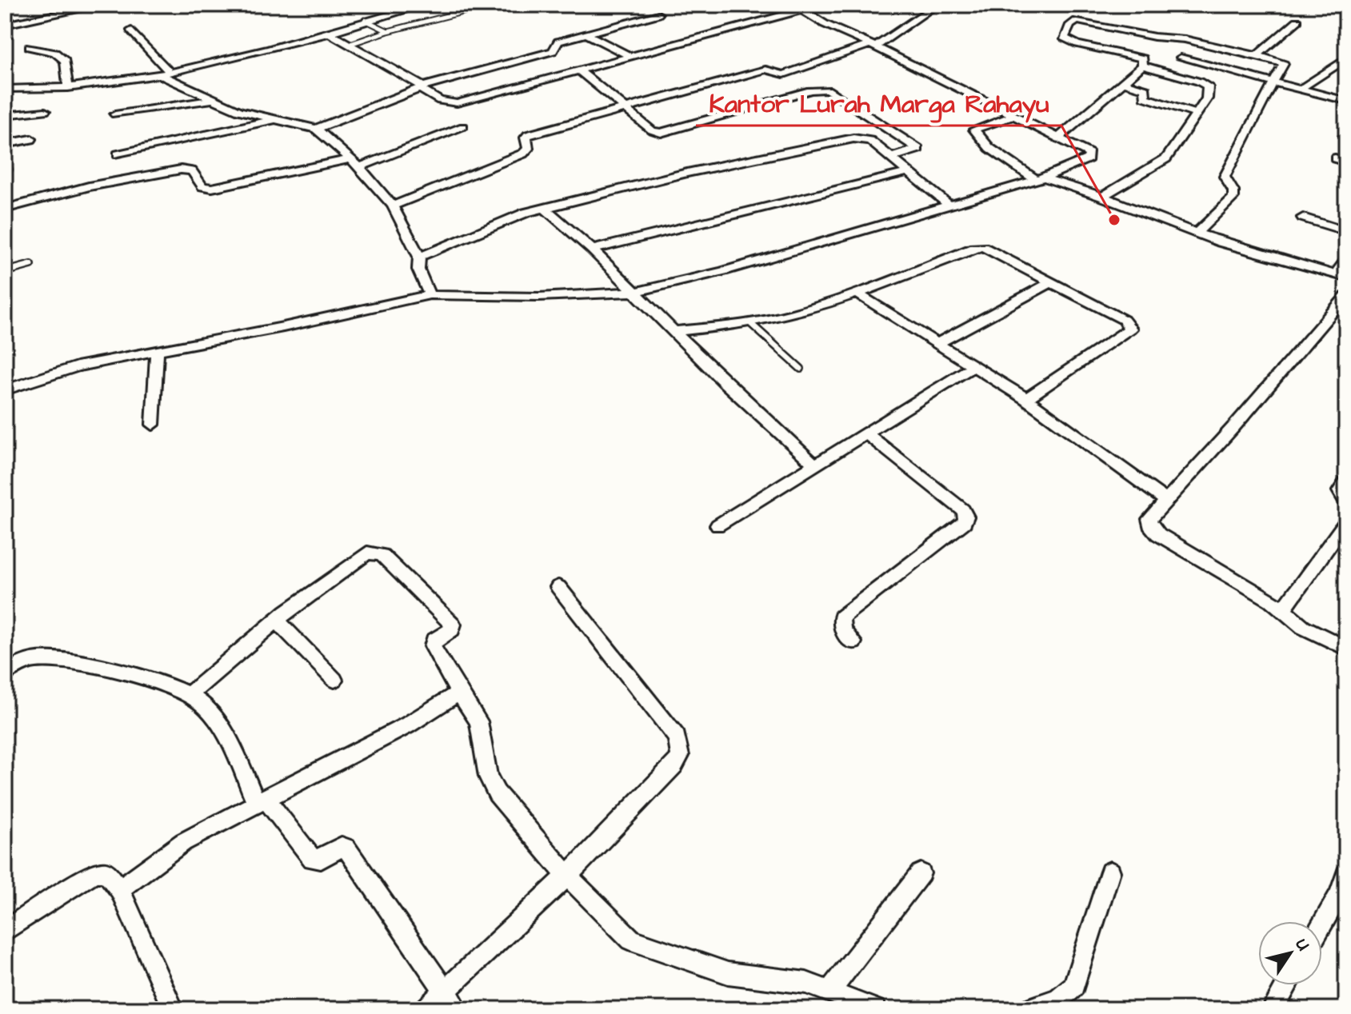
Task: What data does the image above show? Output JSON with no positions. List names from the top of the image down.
{
  "places": ["Kantor Lurah Marga Rahayu"],
  "north": "top right"
}
